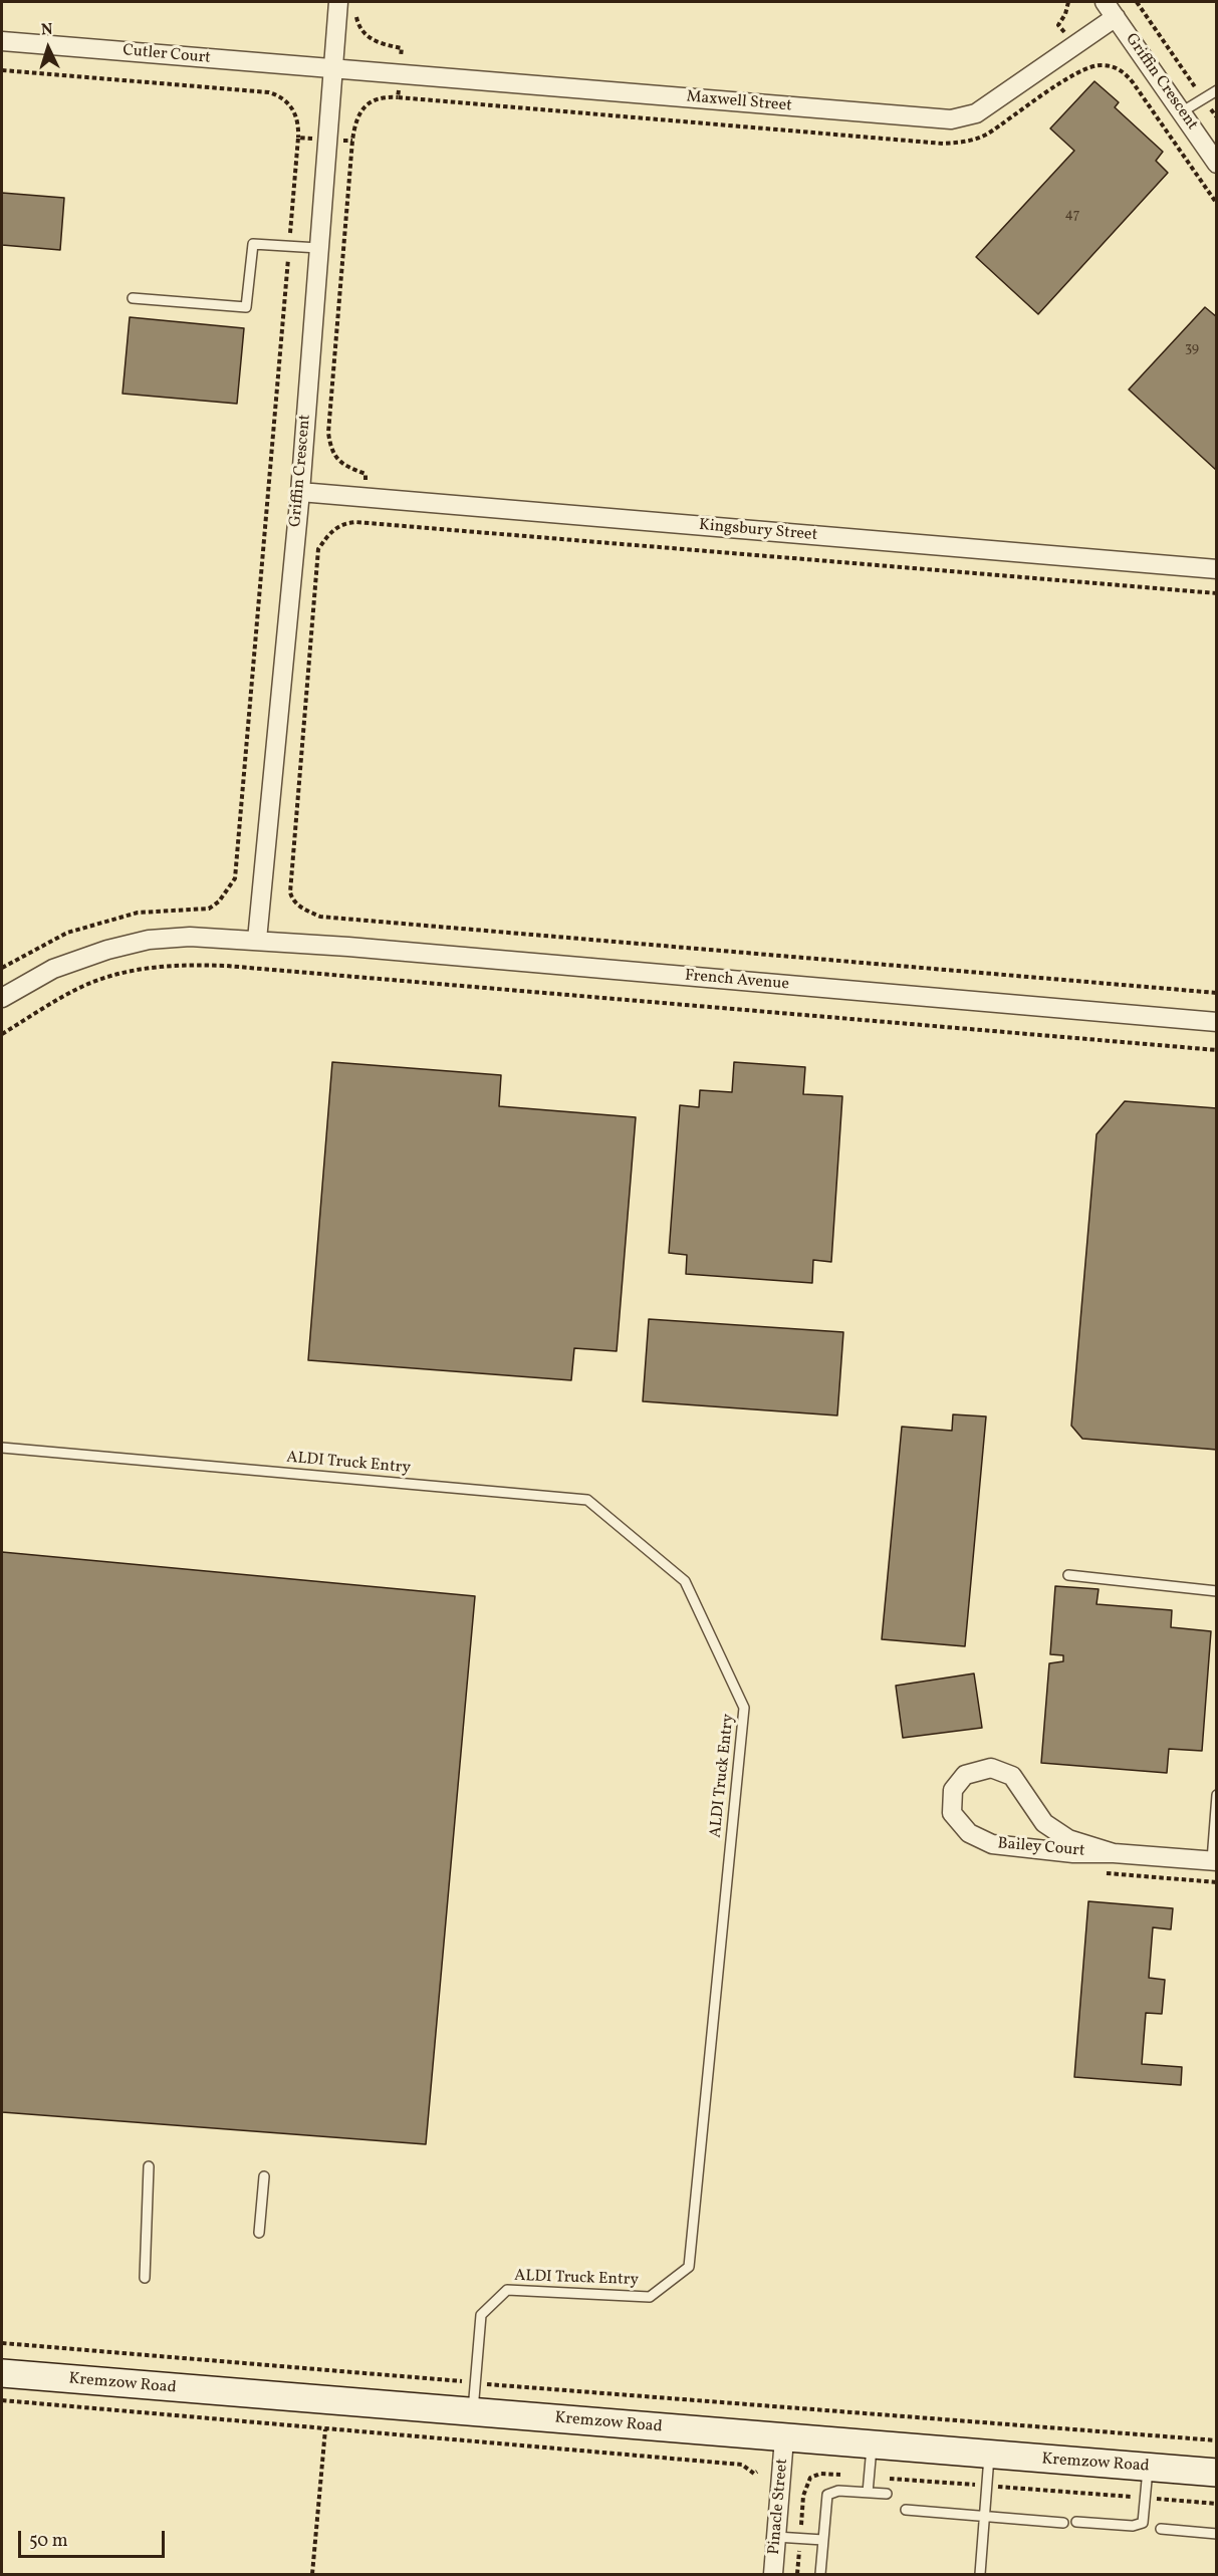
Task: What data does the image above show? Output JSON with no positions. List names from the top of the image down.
{
  "streets": {
    "street": [
      "Cutler Court",
      "Griffin Crescent",
      "Maxwell Street",
      "Kingsbury Street",
      "French Avenue",
      "Bailey Court",
      "Kremzow Road",
      "Pinacle Street"
    ],
    "lane": ["ALDI Truck Entry"]
  },
  "crossings": [
    ["Cutler Court", "Griffin Crescent"],
    ["Cutler Court", "Maxwell Street"],
    ["Griffin Crescent", "Maxwell Street"],
    ["Griffin Crescent", "Kingsbury Street"],
    ["Griffin Crescent", "French Avenue"],
    ["ALDI Truck Entry", "Kremzow Road"],
    ["Kremzow Road", "Pinacle Street"]
  ],
  "house_numbers": ["47", "39"],
  "scale_bar": "50 m",
  "north": "top"
}
